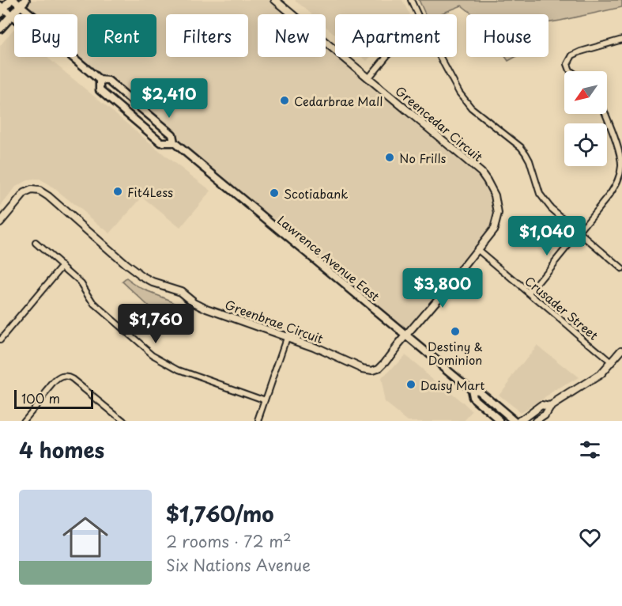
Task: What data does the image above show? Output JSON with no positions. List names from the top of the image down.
{
  "streets": {
    "main road": ["Lawrence Avenue East"],
    "street": ["Greencedar Circuit", "Crusader Street", "Greenbrae Circuit"]
  },
  "crossings": [
    ["Greencedar Circuit", "Lawrence Avenue East"],
    ["Greencedar Circuit", "Crusader Street"],
    ["Greencedar Circuit", "Greenbrae Circuit"],
    ["Lawrence Avenue East", "Greenbrae Circuit"]
  ],
  "places": [
    "Cedarbrae Mall",
    "No Frills",
    "Fit4Less",
    "Scotiabank",
    "Destiny & Dominion",
    "Daisy Mart"
  ],
  "scale_bar": "100 m",
  "north": "bottom left",
  "page": {
    "chip": [
      "Buy",
      "Rent",
      "Filters",
      "New",
      "Apartment",
      "House"
    ],
    "price": [
      "$2,410",
      "$1,040",
      "$3,800",
      "$1,760"
    ],
    "scale": "100 m",
    "heading": "4 homes",
    "list": [
      {
        "name": "$1,760/mo",
        "note": "2 rooms · 72 m² · Six Nations Avenue"
      }
    ]
  }
}
